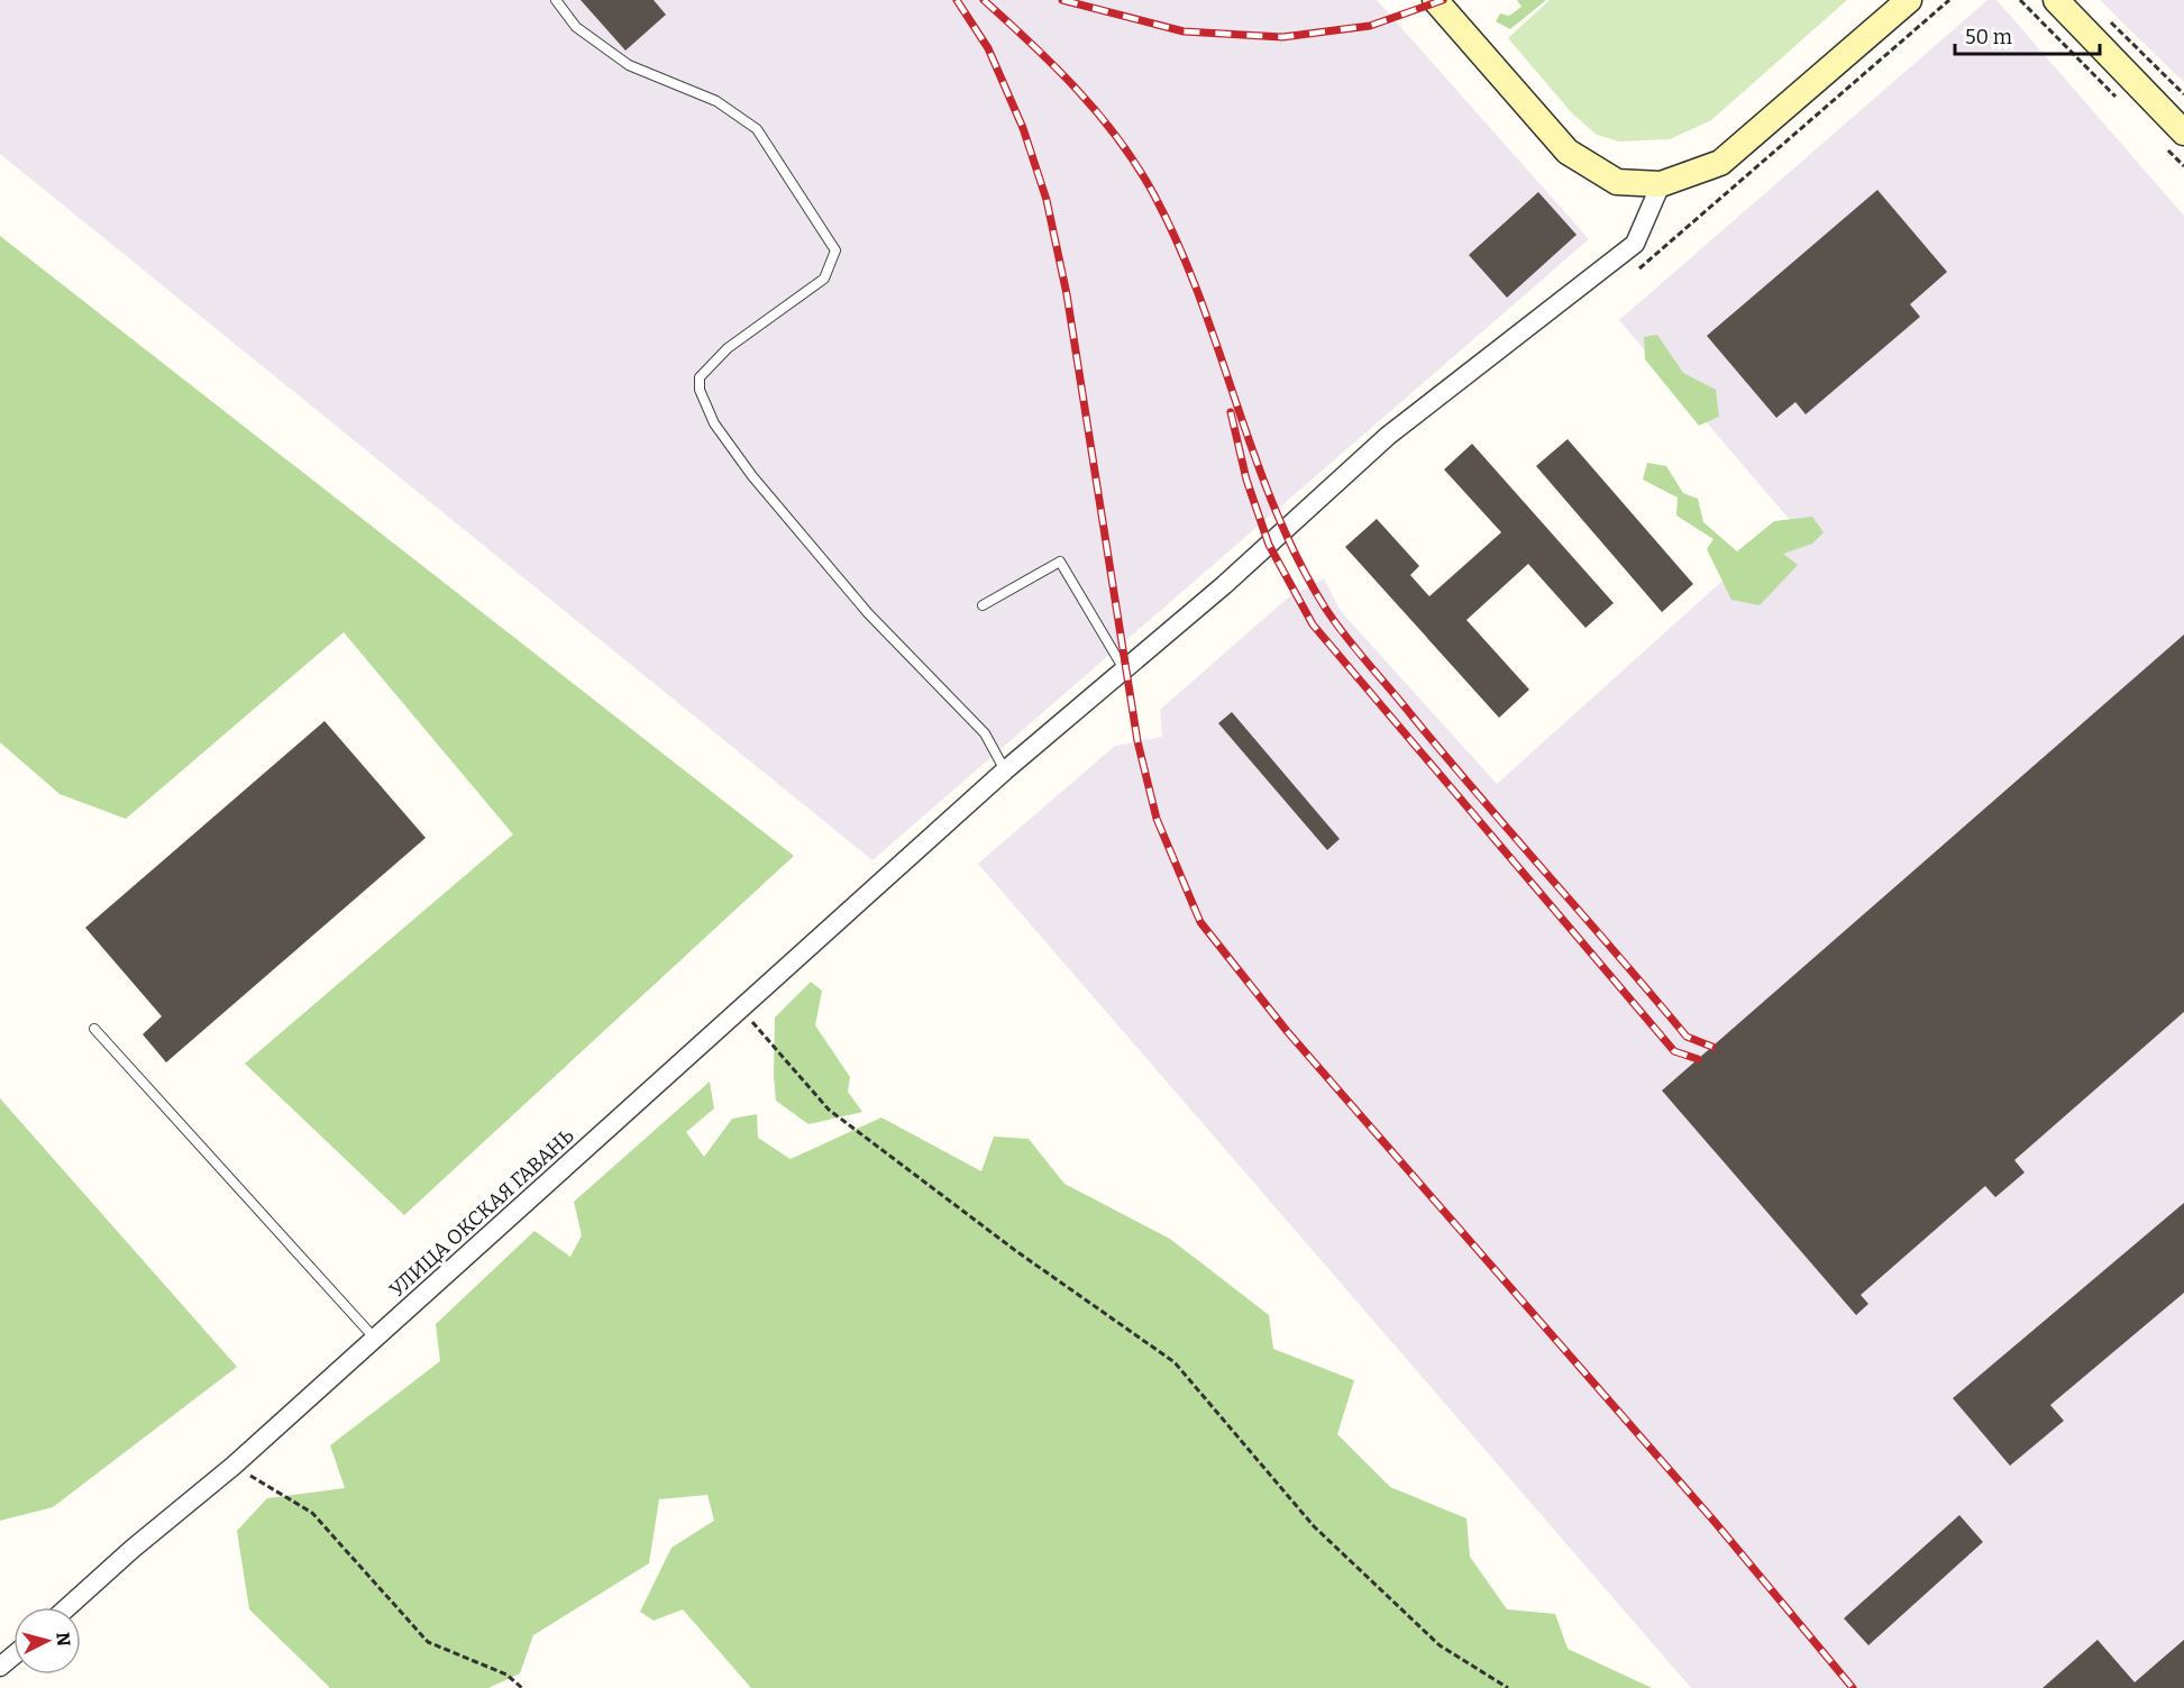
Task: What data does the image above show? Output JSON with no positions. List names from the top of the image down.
{
  "streets": {
    "street": ["УЛИЦА ОКСКАЯ ГАВАНЬ"]
  },
  "scale_bar": "50 m",
  "north": "right"
}
